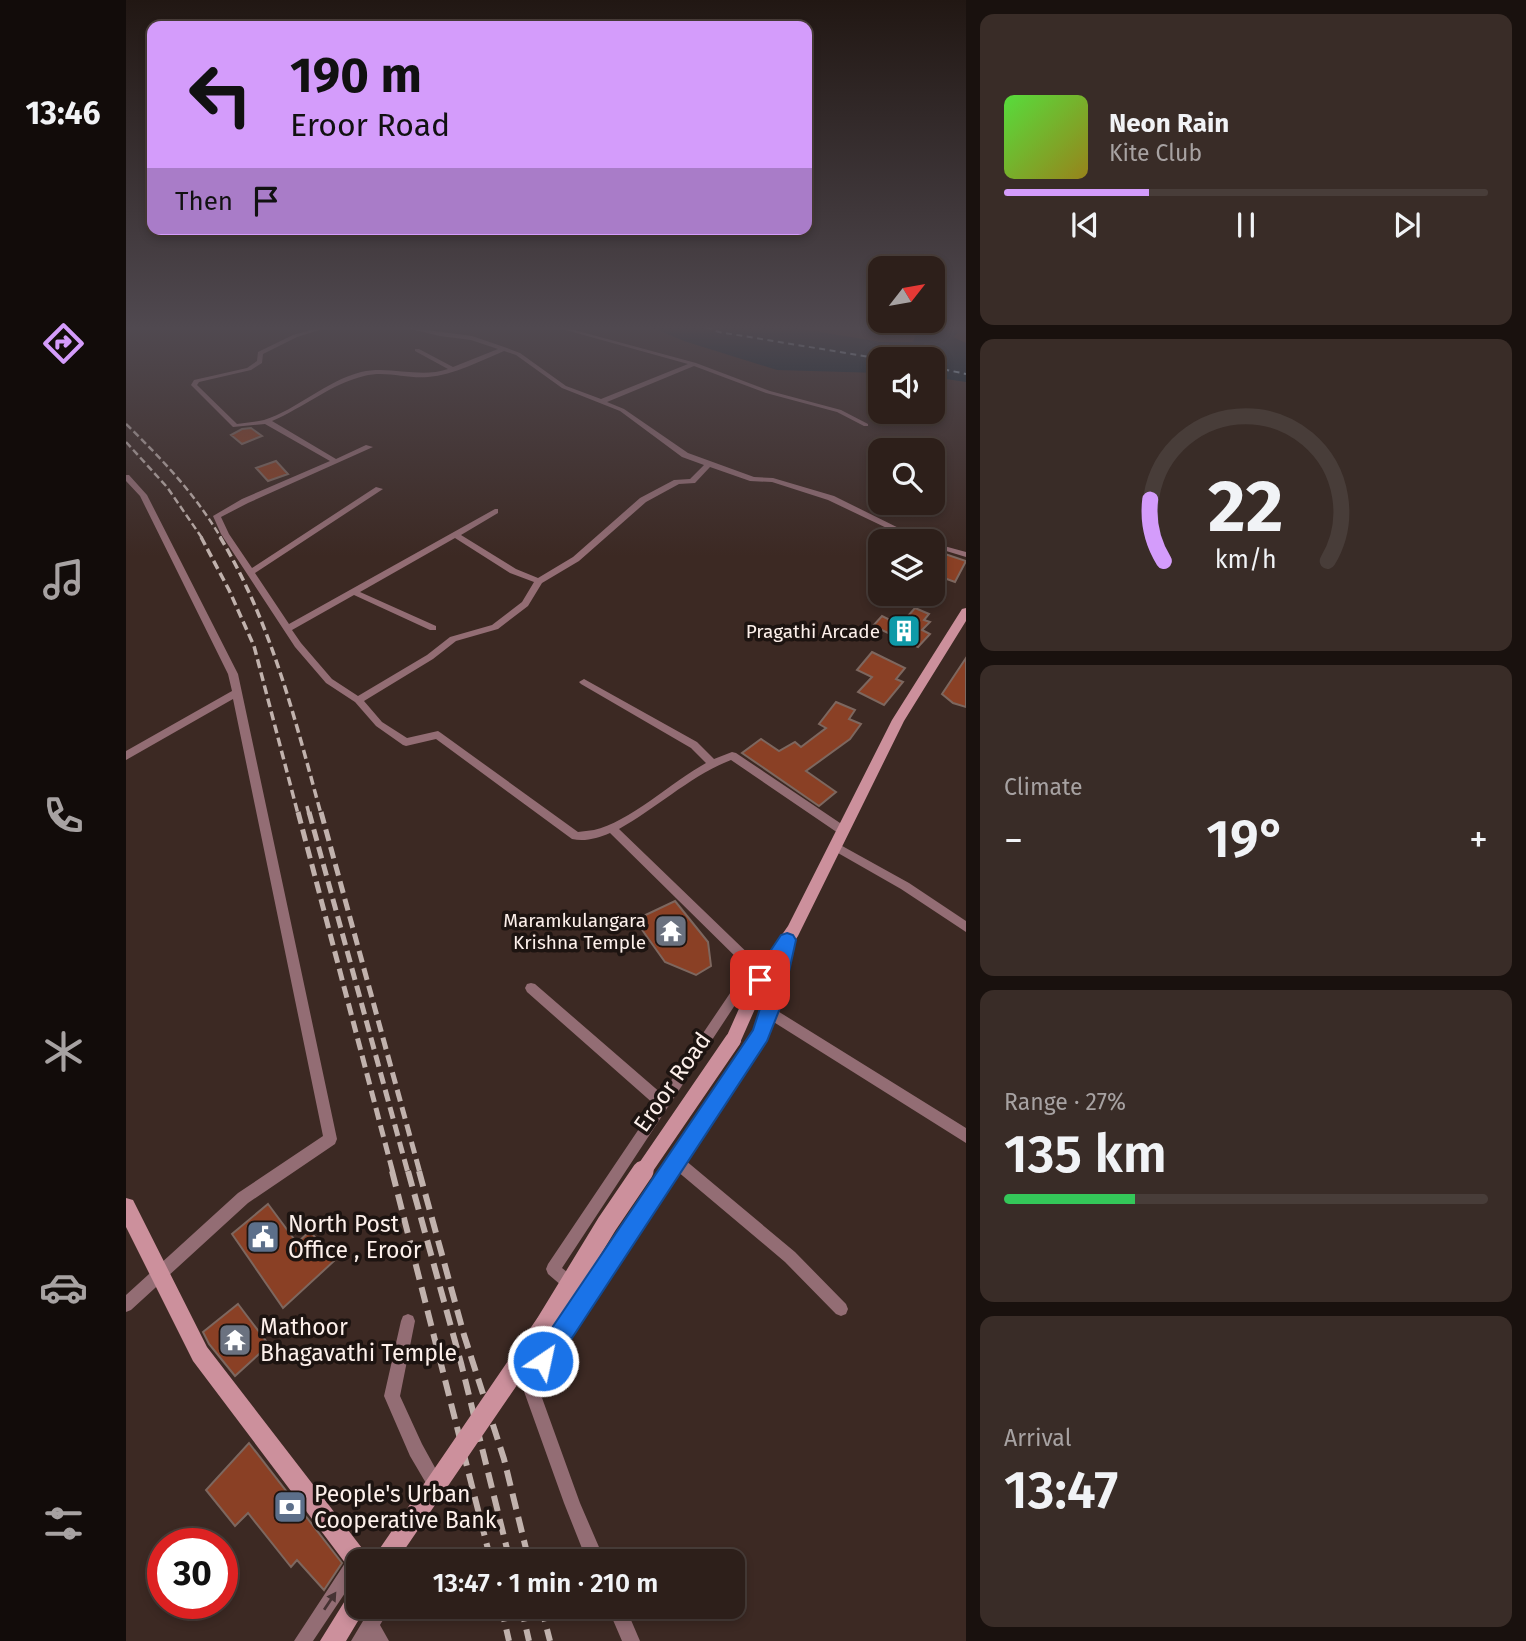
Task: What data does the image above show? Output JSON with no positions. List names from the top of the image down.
{
  "streets": {
    "main road": ["Eroor Road"]
  },
  "places": {
    "building": ["Pragathi Arcade"],
    "temple": ["Maramkulangara Krishna Temple", "Mathoor Bhagavathi Temple"],
    "public building": ["North Post Office , Eroor"],
    "bank": ["People's Urban Cooperative Bank"]
  },
  "north": "top right",
  "page": {
    "tabs": "13:46",
    "turn": ["190 m", "Eroor Road"],
    "song": ["Neon Rain", "Kite Club"],
    "then": "Then",
    "tile": [
      "Climate",
      ["Range · 27%", "135 km"],
      ["Arrival", "13:47"]
    ],
    "heat": ["−", "19°", "+"],
    "limit": "30",
    "trip": "13:47 · 1 min · 210 m",
    "gauge": ["22", "km/h"]
  }
}
